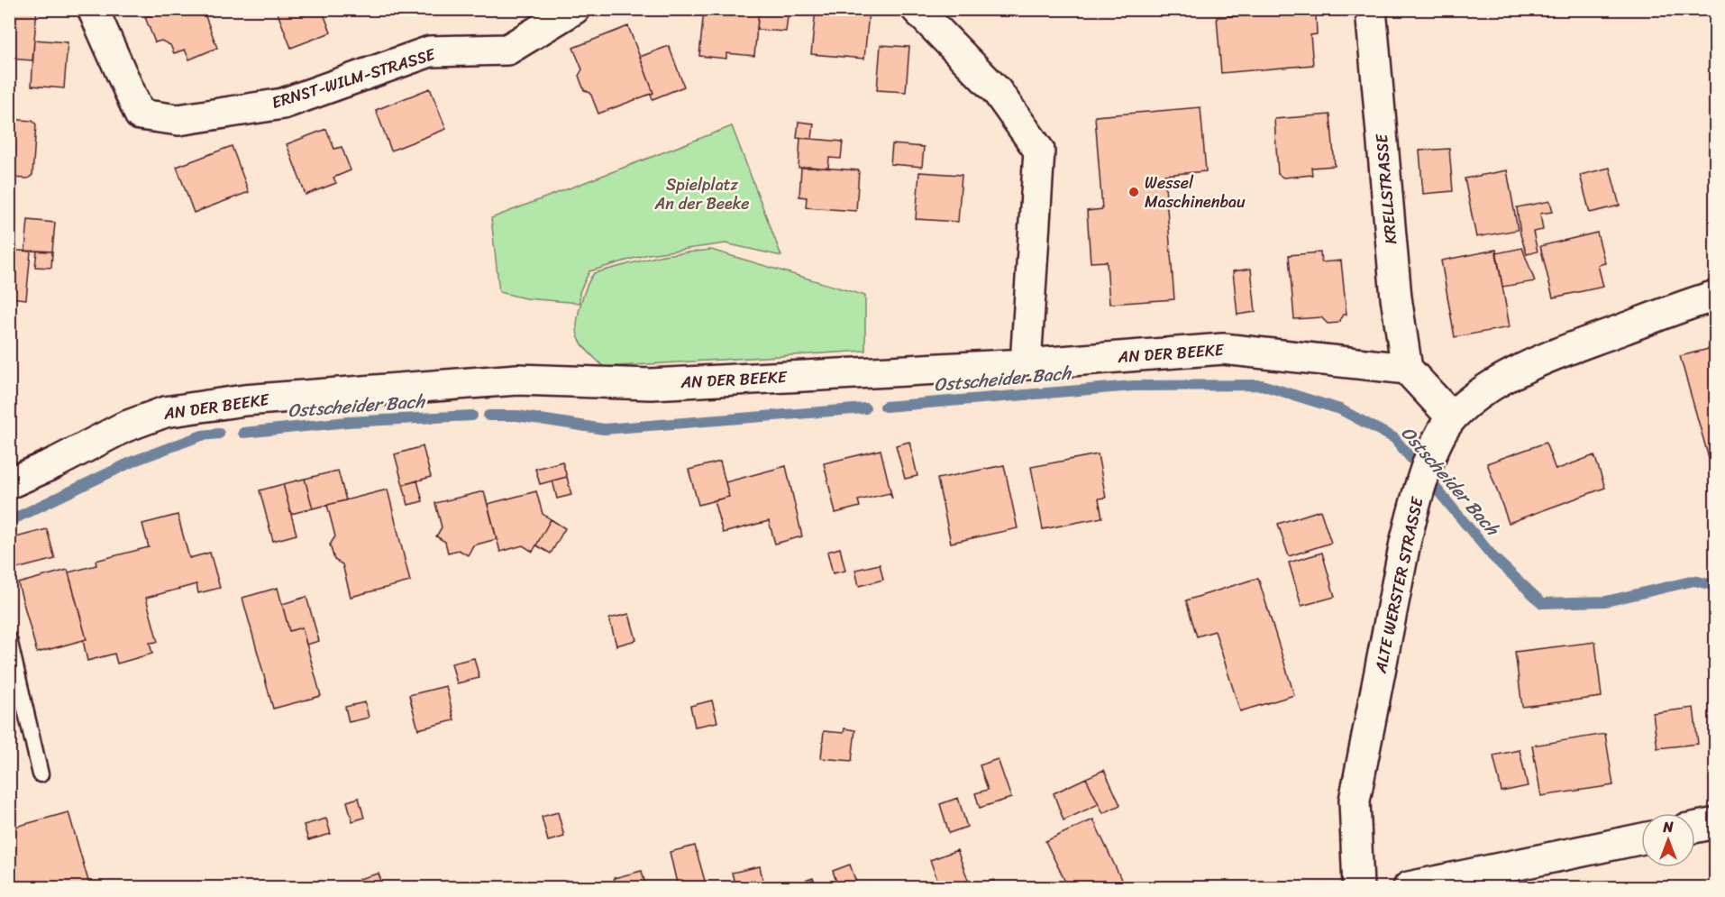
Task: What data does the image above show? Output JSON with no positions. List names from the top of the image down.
{
  "streets": {
    "street": [
      "ERNST-WILM-STRASSE",
      "KRELLSTRASSE",
      "AN DER BEEKE",
      "ALTE WERSTER STRASSE"
    ]
  },
  "crossings": [
    ["KRELLSTRASSE", "AN DER BEEKE"]
  ],
  "water": ["Ostscheider Bach"],
  "parks": ["Spielplatz An der Beeke"],
  "places": ["Wessel Maschinenbau"],
  "north": "top"
}
